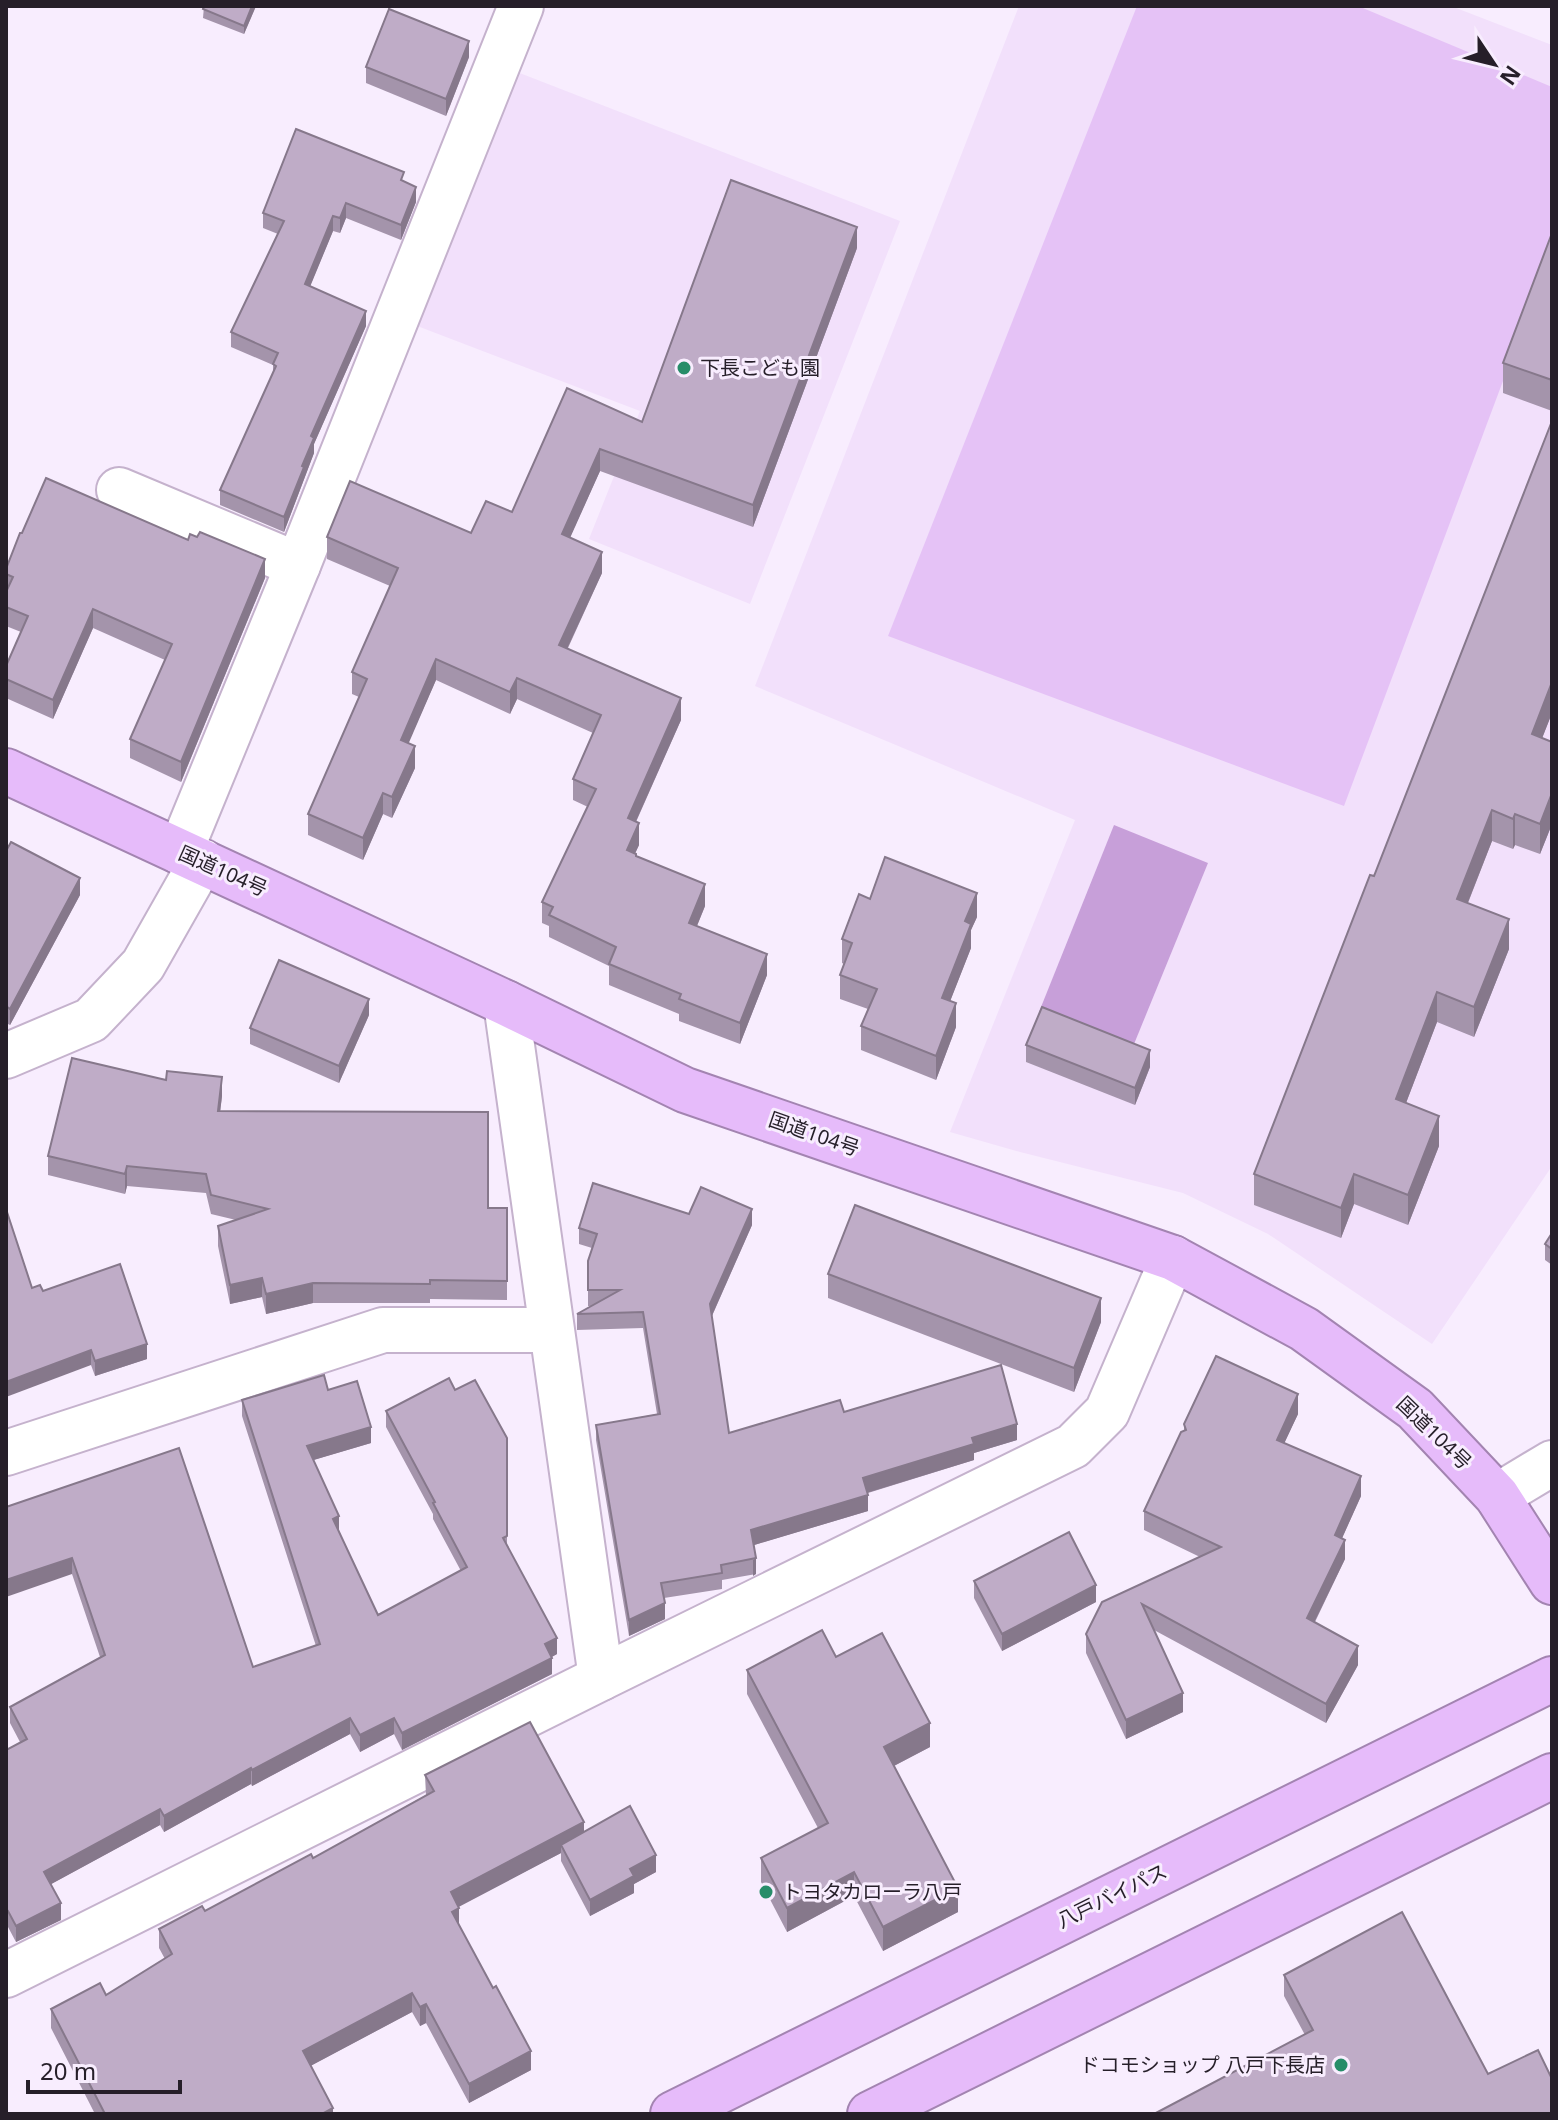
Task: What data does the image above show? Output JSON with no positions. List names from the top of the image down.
{
  "streets": {
    "highway": ["国道104号", "八戸バイパス"]
  },
  "places": ["下長こども園", "トヨタカローラ八戸", "ドコモショップ 八戸下長店"],
  "scale_bar": "20 m",
  "north": "bottom right"
}
